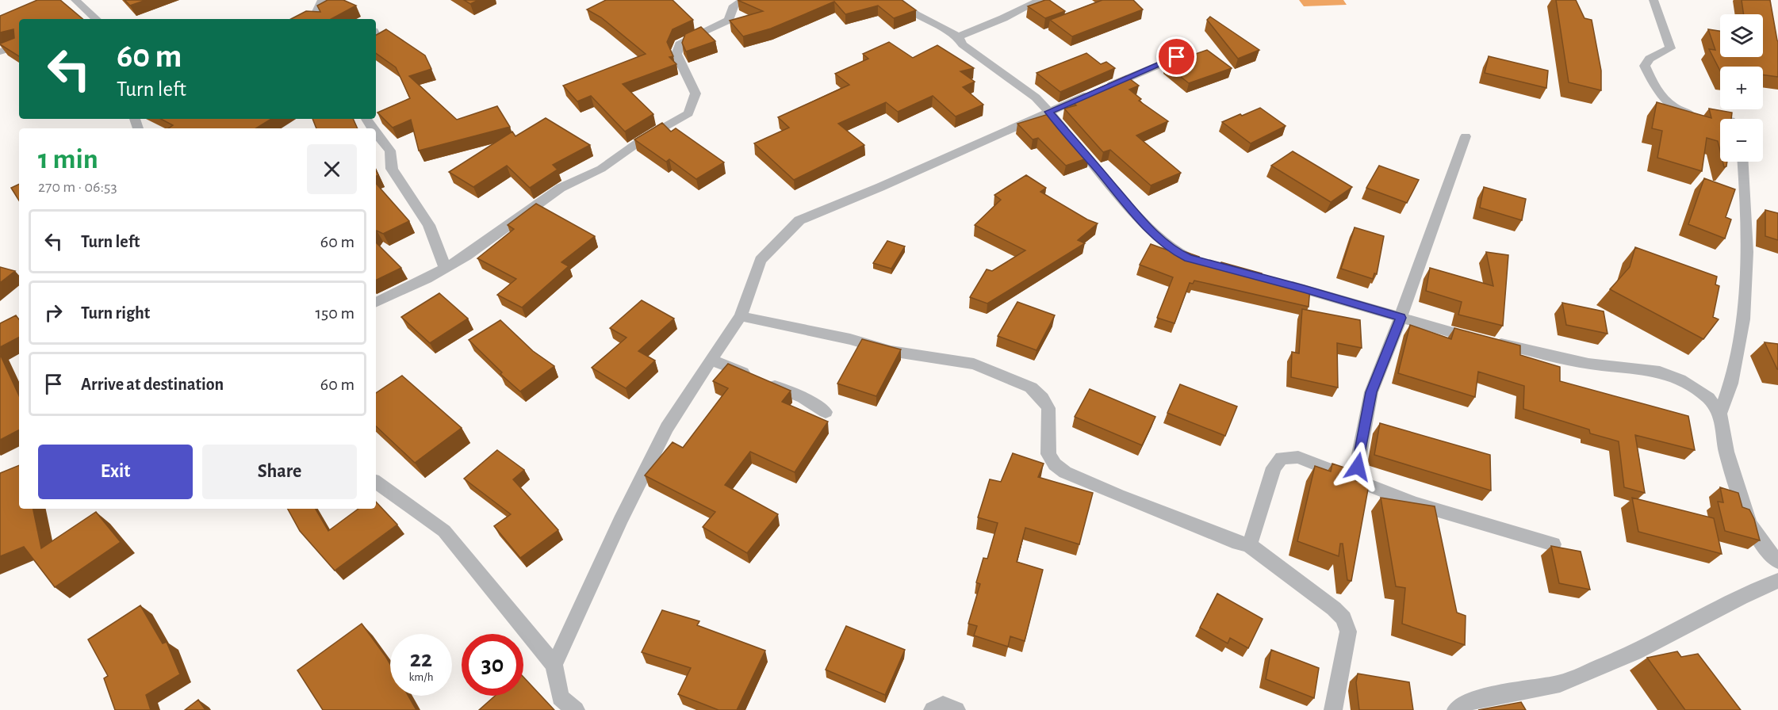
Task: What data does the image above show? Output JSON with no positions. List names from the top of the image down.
{
  "page": {
    "map_buttons": ["+", "−"],
    "turn": ["60 m", "Turn left"],
    "heading": ["1 min", "270 m · 06:53"],
    "list": [
      {
        "name": "Turn left",
        "value": "60 m"
      },
      {
        "name": "Turn right",
        "value": "150 m"
      },
      {
        "name": "Arrive at destination",
        "value": "60 m"
      }
    ],
    "buttons": ["Exit", "Share"],
    "speed": "22 km/h",
    "limit": "30"
  }
}
